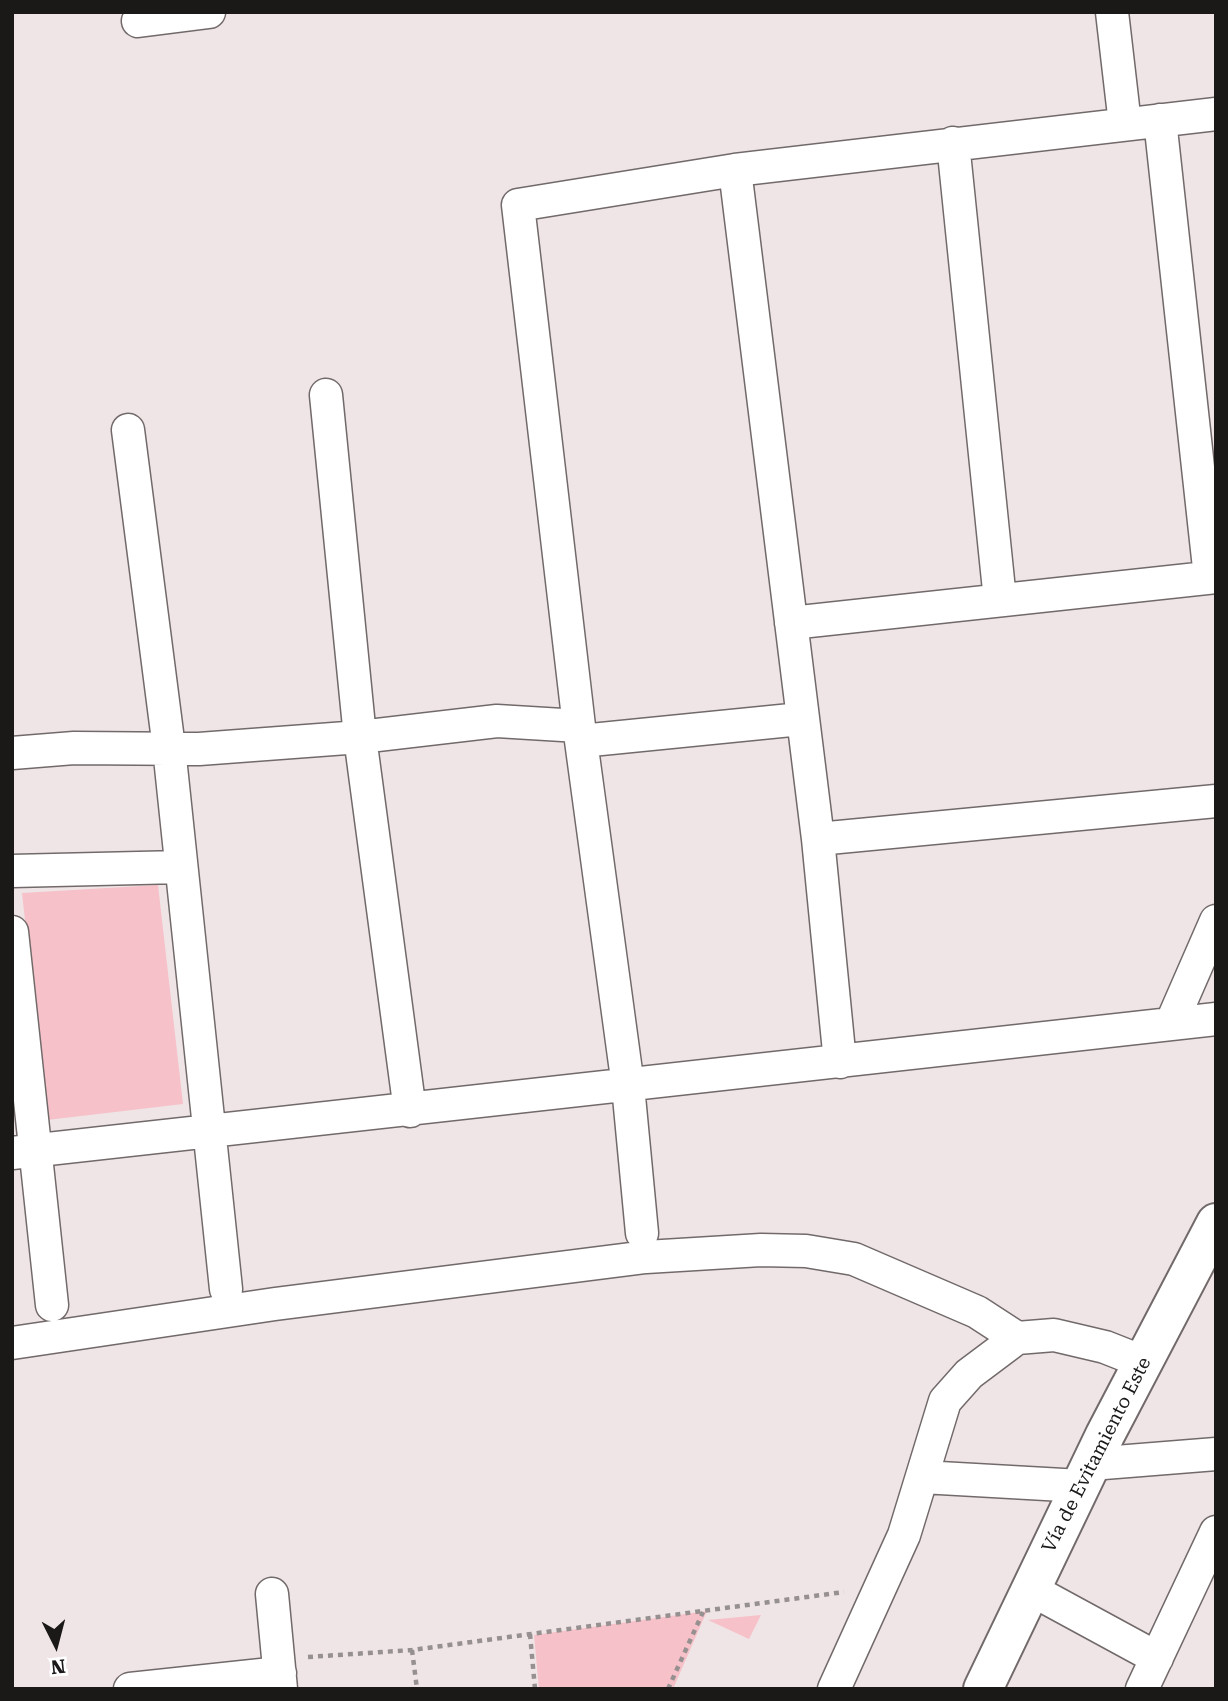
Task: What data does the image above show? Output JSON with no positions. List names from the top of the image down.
{
  "streets": {
    "highway": ["Vía de Evitamiento Este"]
  },
  "north": "bottom"
}
